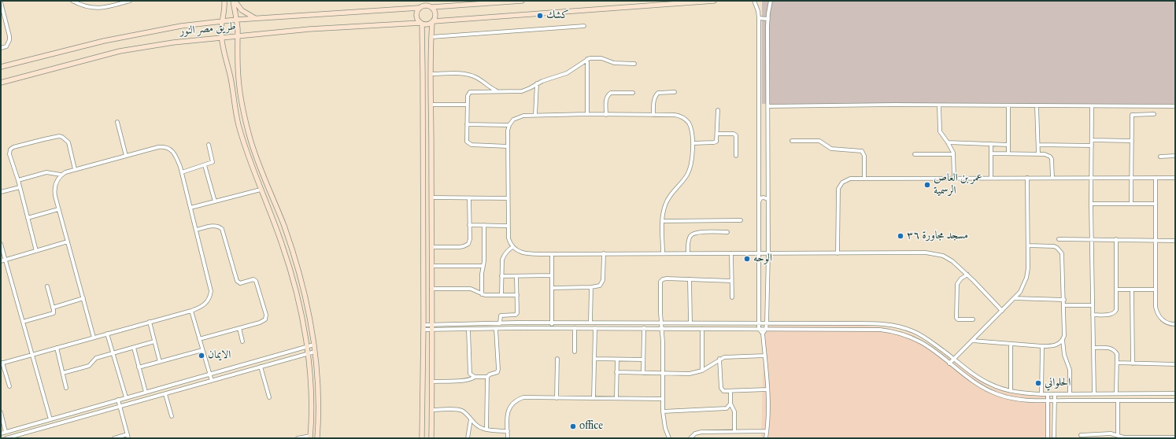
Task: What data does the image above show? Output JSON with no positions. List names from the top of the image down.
{
  "streets": {
    "street": ["طريق مصر النور"]
  },
  "places": [
    "كشك",
    "عمر بن العاص الرسمية",
    "مسجد مجاورة ٣٦",
    "الوحه",
    "الايمان",
    "الحلواني",
    "office"
  ]
}
